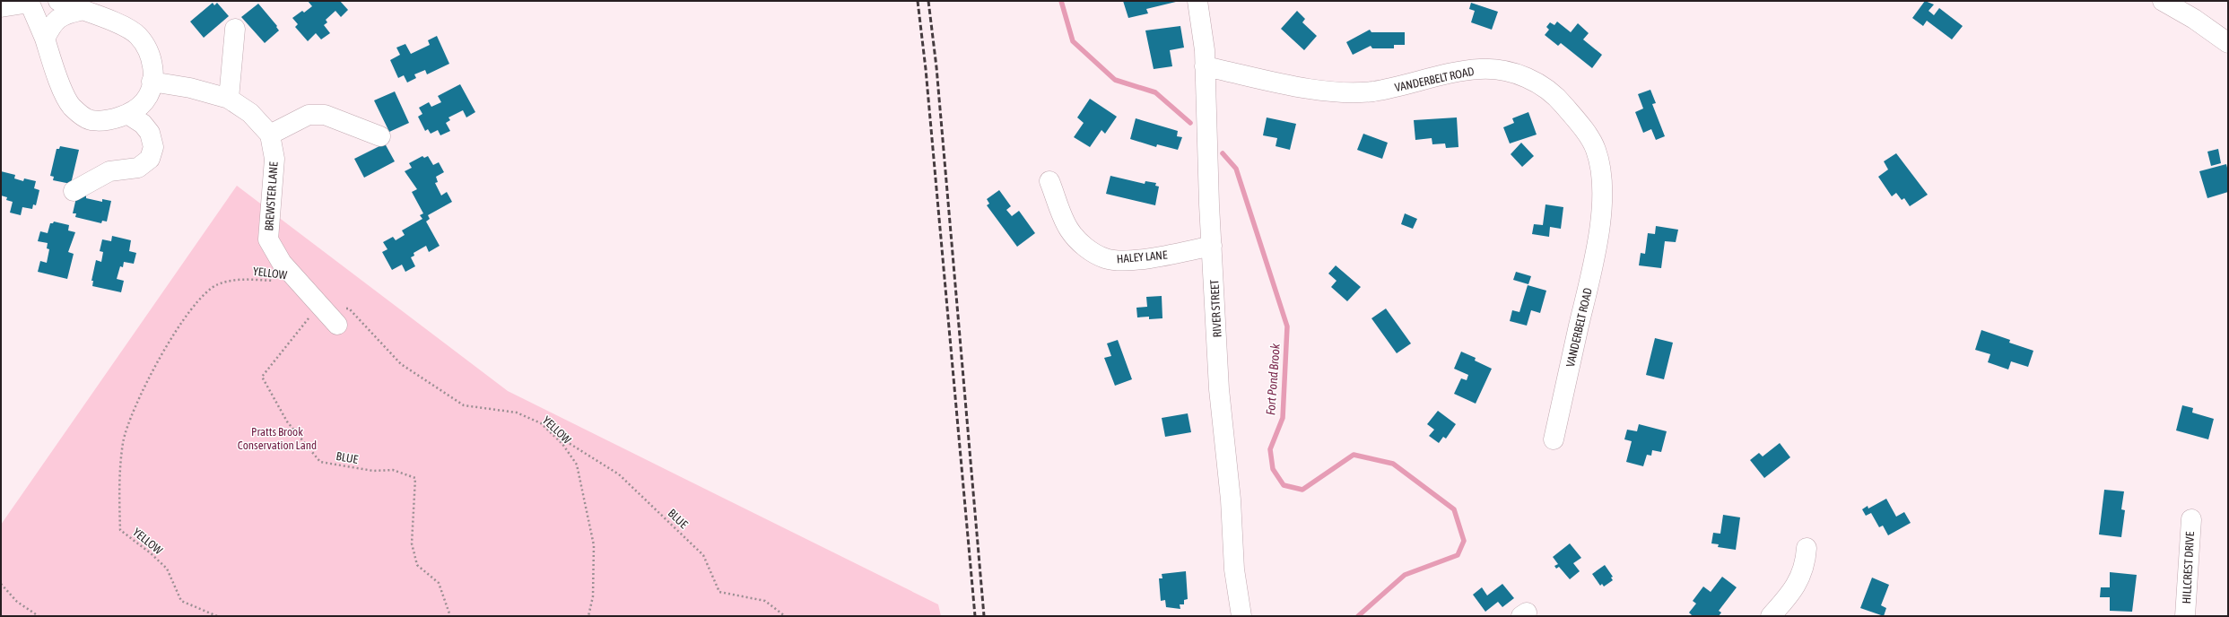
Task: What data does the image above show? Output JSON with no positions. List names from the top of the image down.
{
  "streets": {
    "street": [
      "VANDERBELT ROAD",
      "BREWSTER LANE",
      "HALEY LANE",
      "RIVER STREET",
      "HILLCREST DRIVE"
    ],
    "path": ["YELLOW", "BLUE"]
  },
  "crossings": [
    ["VANDERBELT ROAD", "RIVER STREET"],
    ["BREWSTER LANE", "YELLOW"],
    ["BREWSTER LANE", "BLUE"],
    ["HALEY LANE", "RIVER STREET"],
    ["YELLOW", "BLUE"]
  ],
  "water": ["Fort Pond Brook"],
  "parks": ["Pratts Brook Conservation Land"]
}
